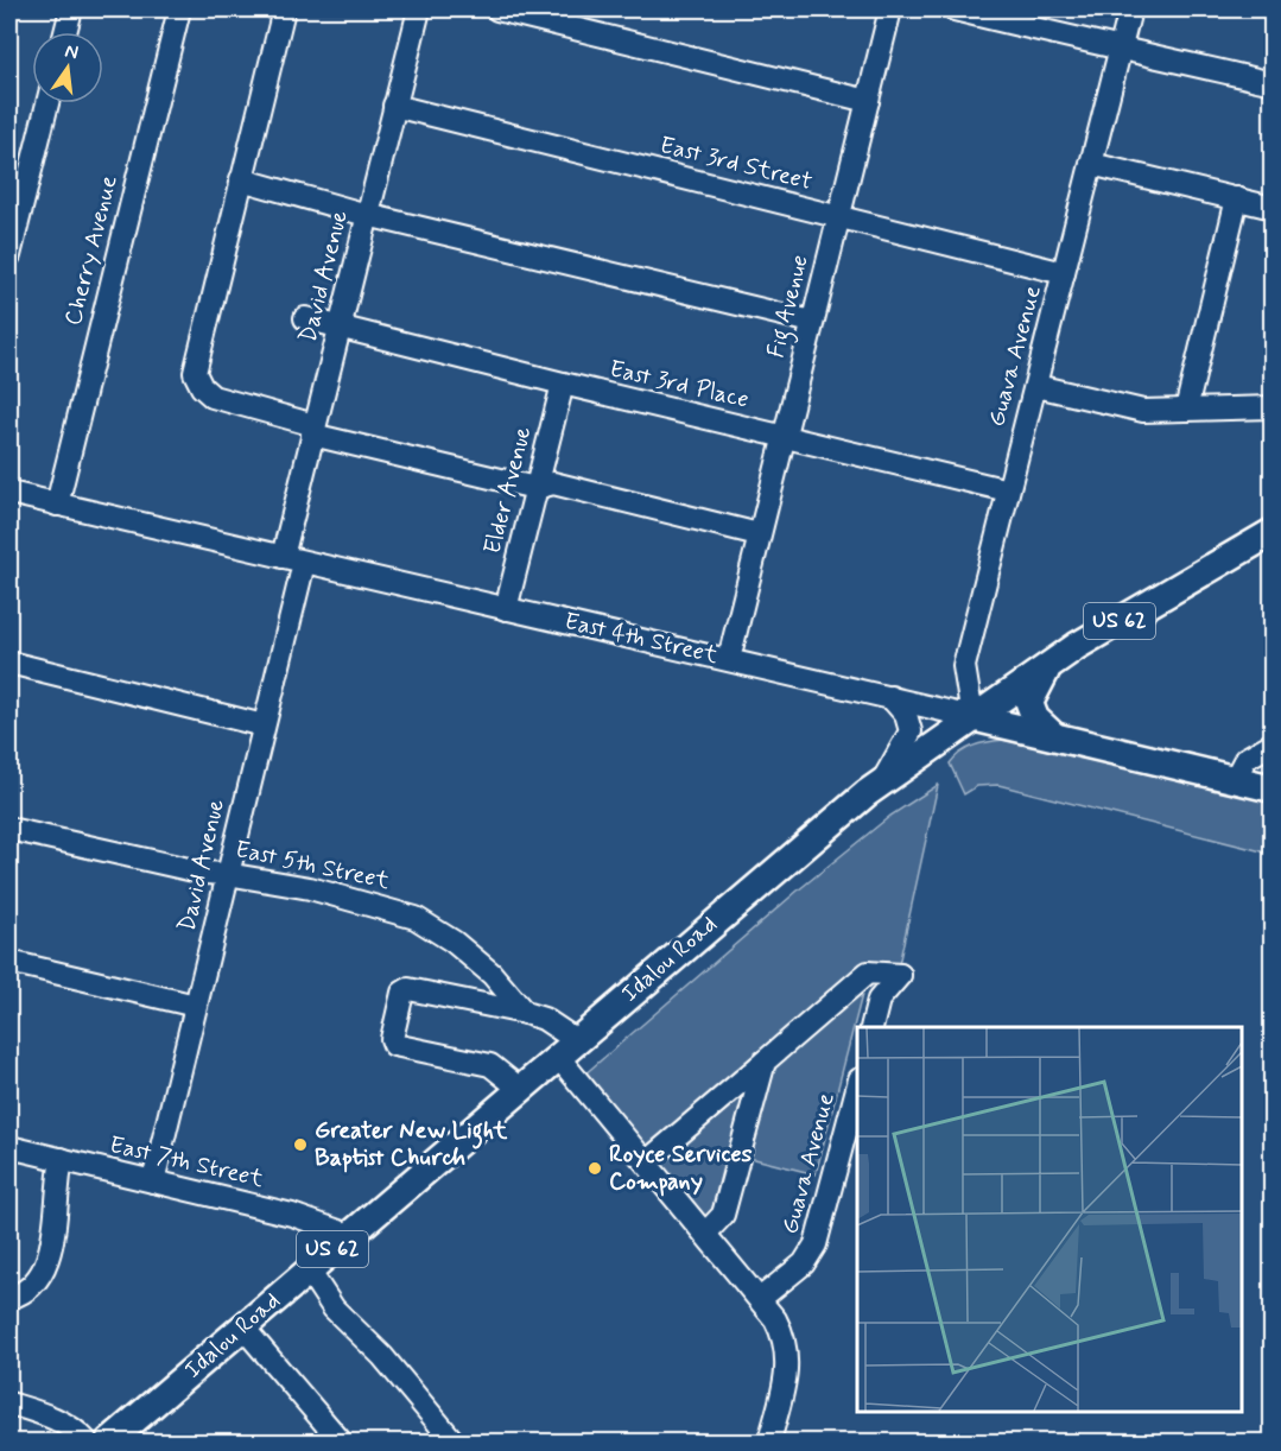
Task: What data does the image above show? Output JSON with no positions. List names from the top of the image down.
{
  "streets": {
    "main road": ["US 62", "East 4th Street", "Idalou Road"],
    "street": [
      "East 3rd Street",
      "Cherry Avenue",
      "David Avenue",
      "Fig Avenue",
      "Guava Avenue",
      "East 3rd Place",
      "Elder Avenue",
      "East 5th Street",
      "East 7th Street"
    ]
  },
  "crossings": [
    ["East 3rd Street", "David Avenue"],
    ["East 3rd Street", "Fig Avenue"],
    ["East 3rd Street", "Guava Avenue"],
    ["Cherry Avenue", "East 4th Street"],
    ["David Avenue", "East 3rd Place"],
    ["David Avenue", "East 4th Street"],
    ["David Avenue", "East 5th Street"],
    ["David Avenue", "East 7th Street"],
    ["Fig Avenue", "East 3rd Place"],
    ["Fig Avenue", "East 4th Street"],
    ["Guava Avenue", "East 3rd Place"],
    ["Guava Avenue", "East 4th Street"],
    ["Guava Avenue", "Idalou Road"],
    ["East 3rd Place", "Elder Avenue"],
    ["Elder Avenue", "East 4th Street"],
    ["East 4th Street", "Idalou Road"],
    ["Idalou Road", "East 7th Street"]
  ],
  "places": ["Greater New Light Baptist Church", "Royce Services Company"],
  "north": "top"
}
